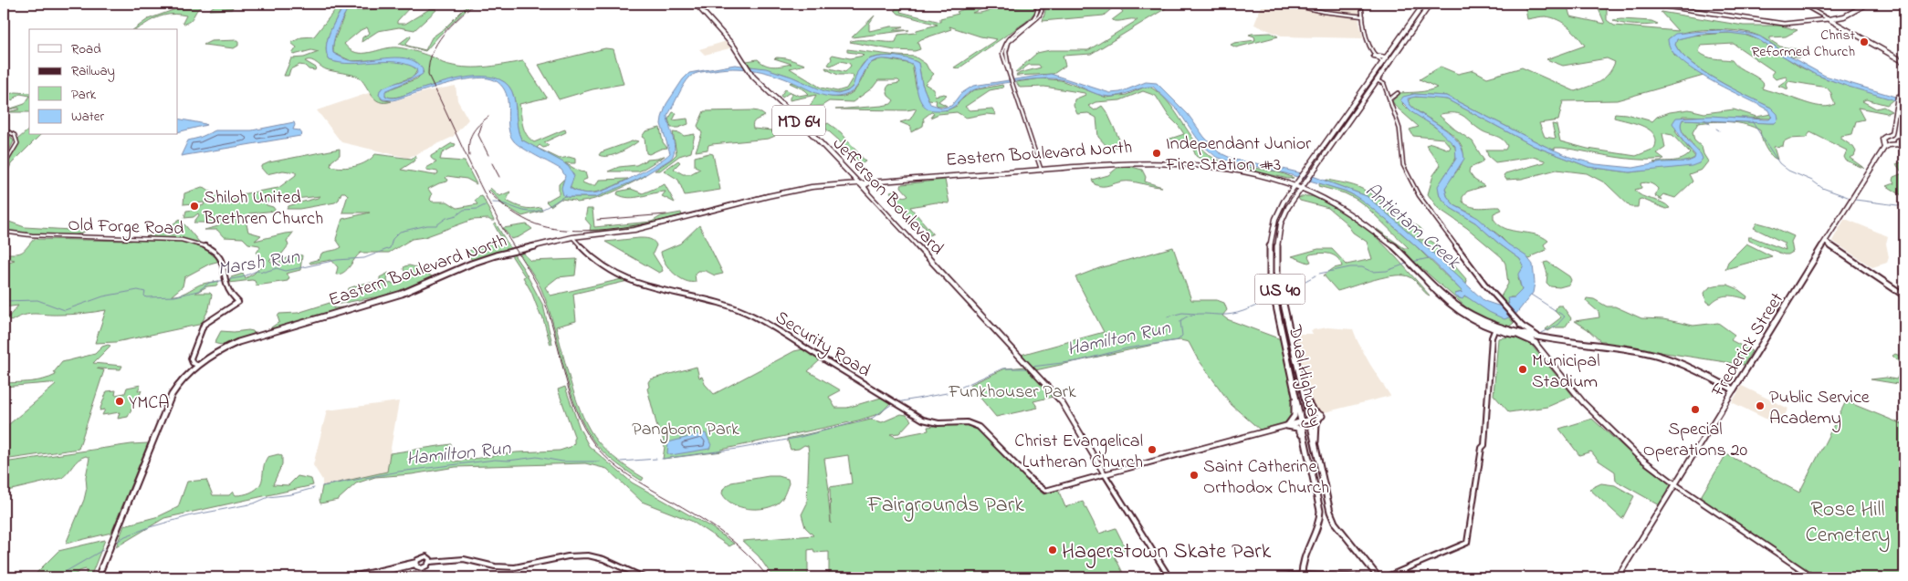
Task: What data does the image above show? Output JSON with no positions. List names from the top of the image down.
{
  "streets": {
    "main road": [
      "MD 64",
      "Eastern Boulevard North",
      "Jefferson Boulevard",
      "US 40",
      "Frederick Street",
      "Dual Highway"
    ],
    "street": ["Old Forge Road", "Security Road"]
  },
  "crossings": [
    ["Eastern Boulevard North", "Jefferson Boulevard"],
    ["Eastern Boulevard North", "Old Forge Road"],
    ["Eastern Boulevard North", "Security Road"],
    ["Eastern Boulevard North", "Dual Highway"],
    ["Jefferson Boulevard", "Security Road"]
  ],
  "water": ["Antietam Creek", "Marsh Run", "Hamilton Run"],
  "parks": [
    "Funkhouser Park",
    "Pangborn Park",
    "Fairgrounds Park",
    "Rose Hill Cemetery"
  ],
  "places": [
    "Christ Reformed Church",
    "Independant Junior Fire Station #3",
    "Shiloh United Brethren Church",
    "Municipal Stadium",
    "YMCA",
    "Public Service Academy",
    "Special Operations 20",
    "Christ Evangelical Lutheran Church",
    "Saint Catherine Orthodox Church",
    "Hagerstown Skate Park"
  ],
  "legend": [
    "Road",
    "Railway",
    "Park",
    "Water"
  ]
}
